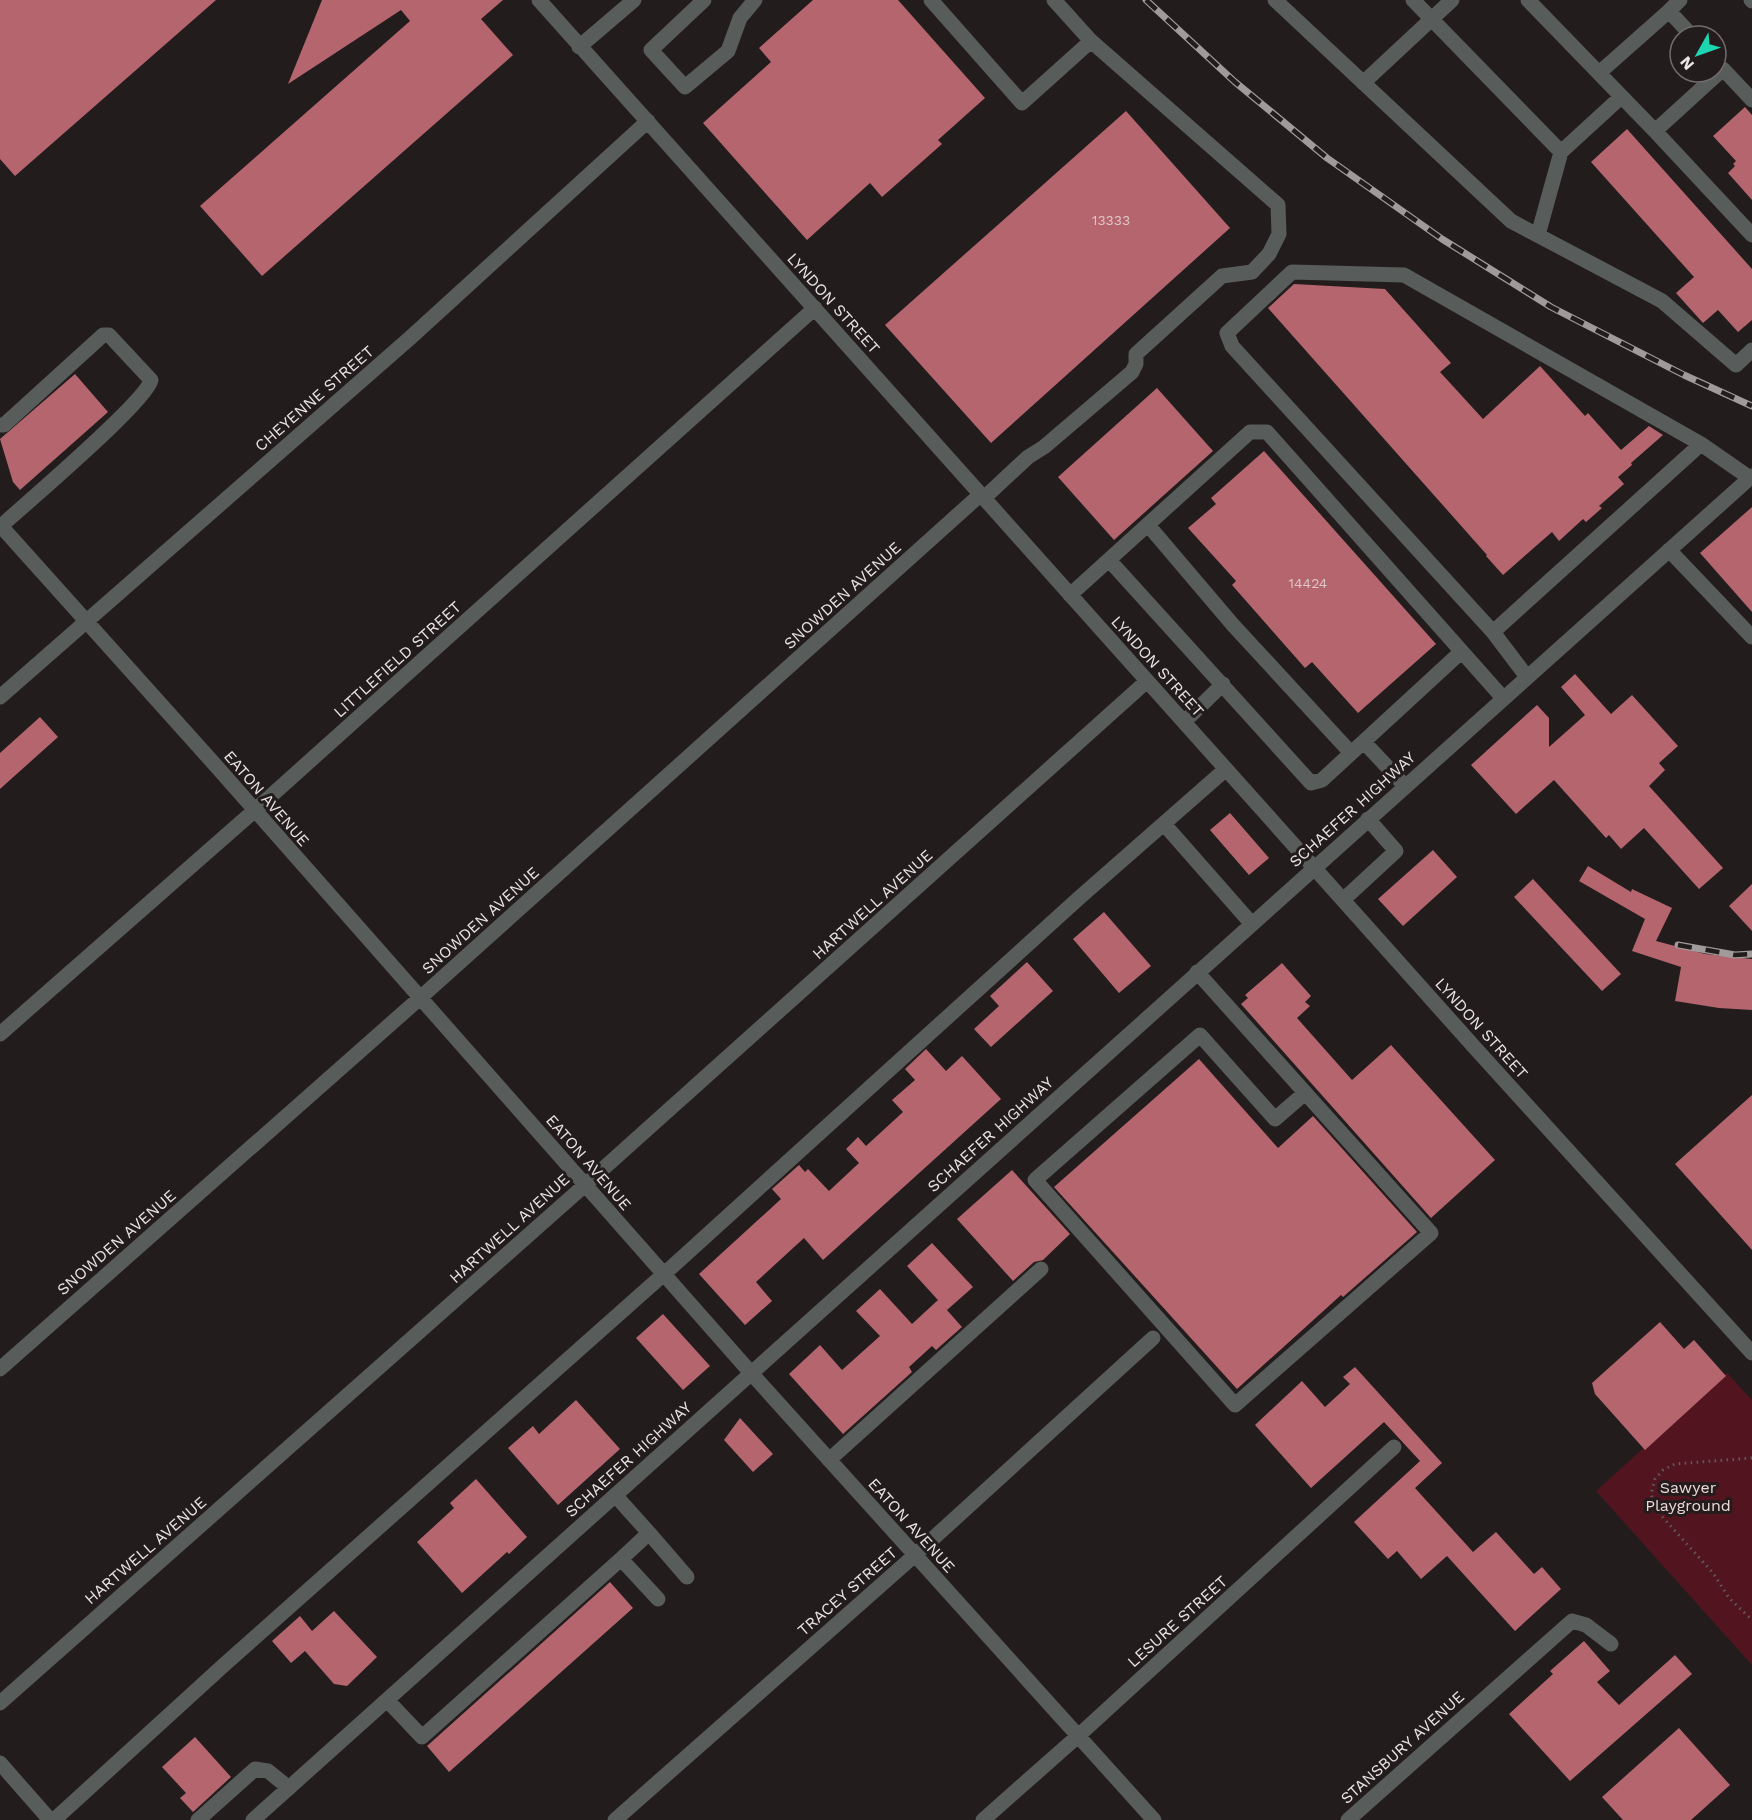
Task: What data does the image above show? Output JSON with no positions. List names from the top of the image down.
{
  "streets": {
    "street": [
      "LYNDON STREET",
      "CHEYENNE STREET",
      "SNOWDEN AVENUE",
      "LITTLEFIELD STREET",
      "EATON AVENUE",
      "SCHAEFER HIGHWAY",
      "HARTWELL AVENUE",
      "TRACEY STREET",
      "LESURE STREET",
      "STANSBURY AVENUE"
    ]
  },
  "crossings": [
    ["LYNDON STREET", "CHEYENNE STREET"],
    ["LYNDON STREET", "SNOWDEN AVENUE"],
    ["LYNDON STREET", "LITTLEFIELD STREET"],
    ["LYNDON STREET", "SCHAEFER HIGHWAY"],
    ["LYNDON STREET", "HARTWELL AVENUE"],
    ["CHEYENNE STREET", "EATON AVENUE"],
    ["SNOWDEN AVENUE", "EATON AVENUE"],
    ["LITTLEFIELD STREET", "EATON AVENUE"],
    ["EATON AVENUE", "SCHAEFER HIGHWAY"],
    ["EATON AVENUE", "HARTWELL AVENUE"],
    ["EATON AVENUE", "TRACEY STREET"],
    ["EATON AVENUE", "LESURE STREET"]
  ],
  "parks": ["Sawyer Playground"],
  "house_numbers": ["13333", "14424"],
  "north": "bottom left"
}
